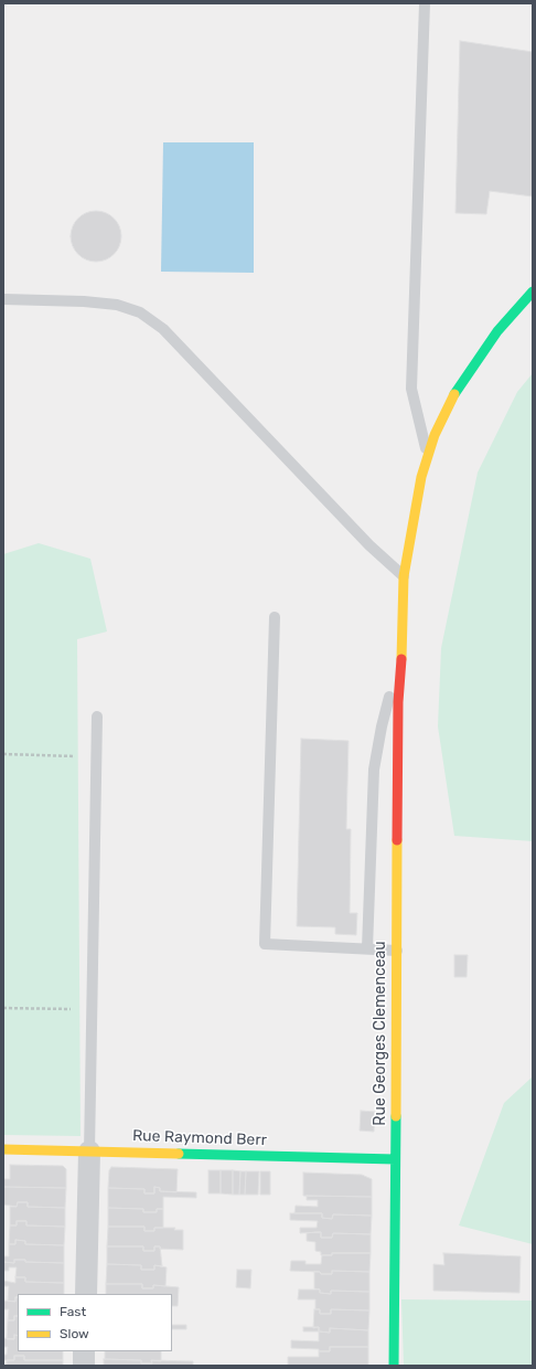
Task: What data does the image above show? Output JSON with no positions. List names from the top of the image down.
{
  "streets": {
    "street": ["Rue Georges Clemenceau", "Rue Raymond Berr"]
  },
  "crossings": [
    ["Rue Georges Clemenceau", "Rue Raymond Berr"]
  ],
  "legend": ["Fast", "Slow"]
}
